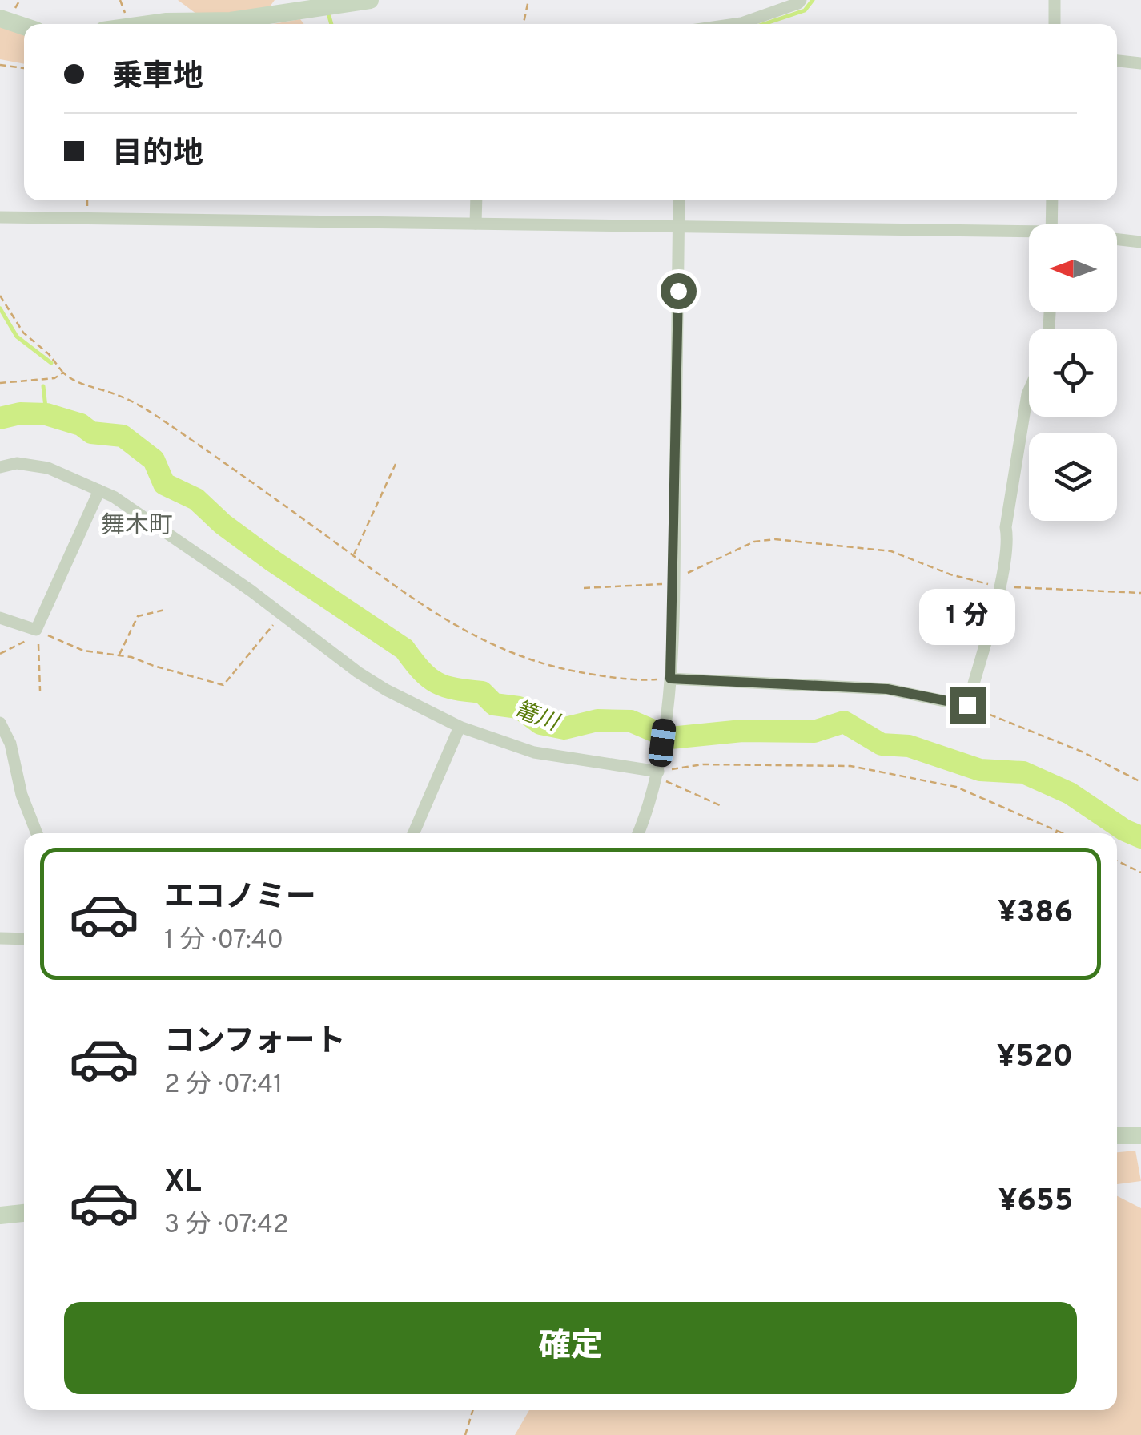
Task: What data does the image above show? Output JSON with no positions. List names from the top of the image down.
{
  "districts": ["舞木町"],
  "water": ["篭川"],
  "north": "left",
  "page": {
    "banner": ["乗車地", "目的地"],
    "bubble": "1 分",
    "list": [
      {
        "name": "エコノミー",
        "note": "1 分 · 07:40",
        "value": "¥386"
      },
      {
        "name": "コンフォート",
        "note": "2 分 · 07:41",
        "value": "¥520"
      },
      {
        "name": "XL",
        "note": "3 分 · 07:42",
        "value": "¥655"
      }
    ],
    "buttons": "確定"
  }
}
